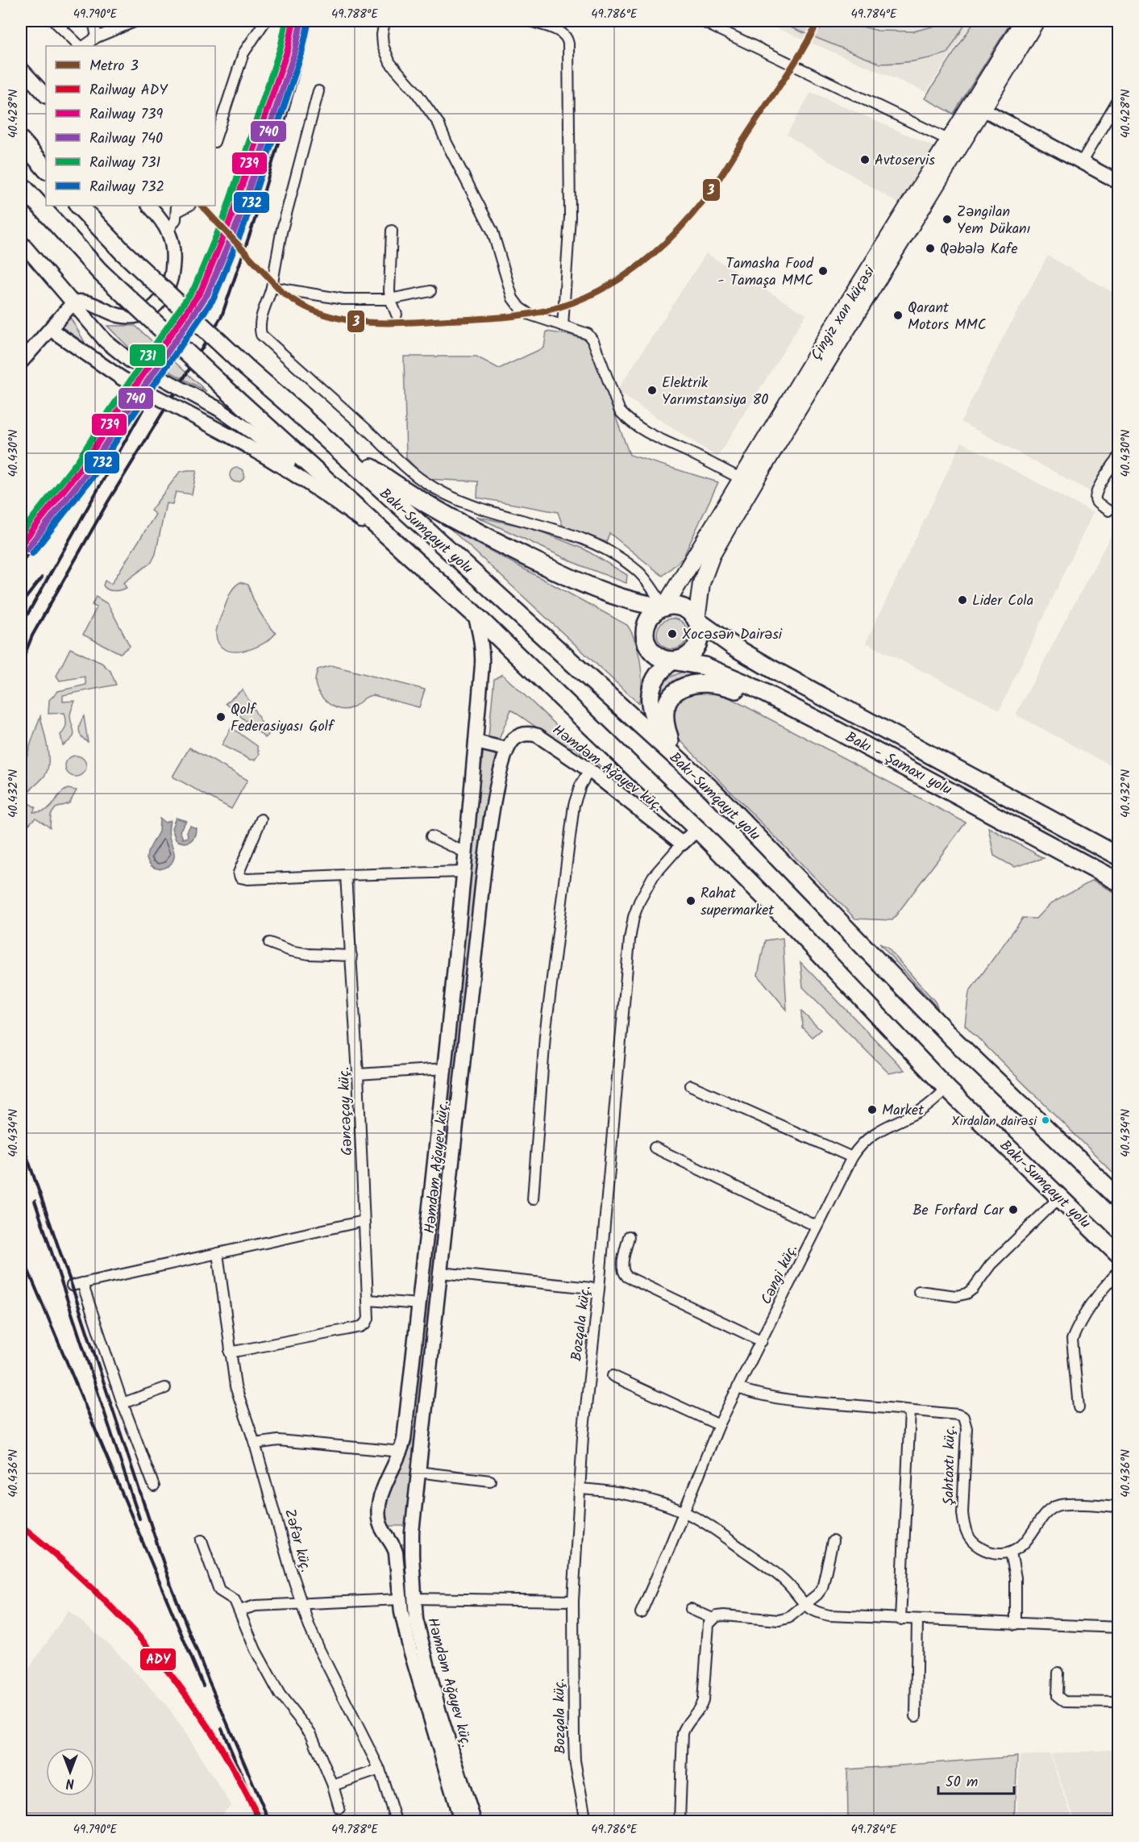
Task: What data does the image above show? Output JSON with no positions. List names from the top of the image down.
{
  "streets": {
    "highway": ["Bakı-Sumqayıt yolu", "Bakı - Şamaxı yolu"],
    "main road": ["Çingiz xan küçəsi"],
    "street": [
      "Həmdəm Ağayev küç.",
      "Gəncəçay küç.",
      "Cəngi küç.",
      "Bozqala küç.",
      "Şahtaxtı küç.",
      "Zəfər küç."
    ]
  },
  "crossings": [
    ["Çingiz xan küçəsi", "Bakı - Şamaxı yolu"],
    ["Bakı-Sumqayıt yolu", "Cəngi küç."],
    ["Həmdəm Ağayev küç.", "Bozqala küç."],
    ["Gəncəçay küç.", "Zəfər küç."],
    ["Cəngi küç.", "Şahtaxtı küç."]
  ],
  "places": [
    "Avtoservis",
    "Zəngilan Yem Dükanı",
    "Qəbələ Kafe",
    "Tamasha Food - Tamaşa MMC",
    "Qarant Motors MMC",
    "Elektrik Yarımstansiya 80",
    "Lider Cola",
    "Xocəsən Dairəsi",
    "Qolf Federasiyası Golf",
    "Rahat supermarket",
    "Market",
    "Xırdalan dairəsi",
    "Be Forfard Car"
  ],
  "lines": [
    "metro line 3",
    "rail line 739",
    "rail line 731",
    "rail line 740",
    "rail line 732",
    "rail line ADY"
  ],
  "legend": [
    "Metro 3",
    "Railway ADY",
    "Railway 739",
    "Railway 740",
    "Railway 731",
    "Railway 732"
  ],
  "scale_bar": "50 m",
  "north": "bottom",
  "coordinates": [
    "49.790°E",
    "49.788°E",
    "49.786°E",
    "49.784°E",
    "40.428°N",
    "40.430°N",
    "40.432°N",
    "40.434°N",
    "40.436°N"
  ]
}
